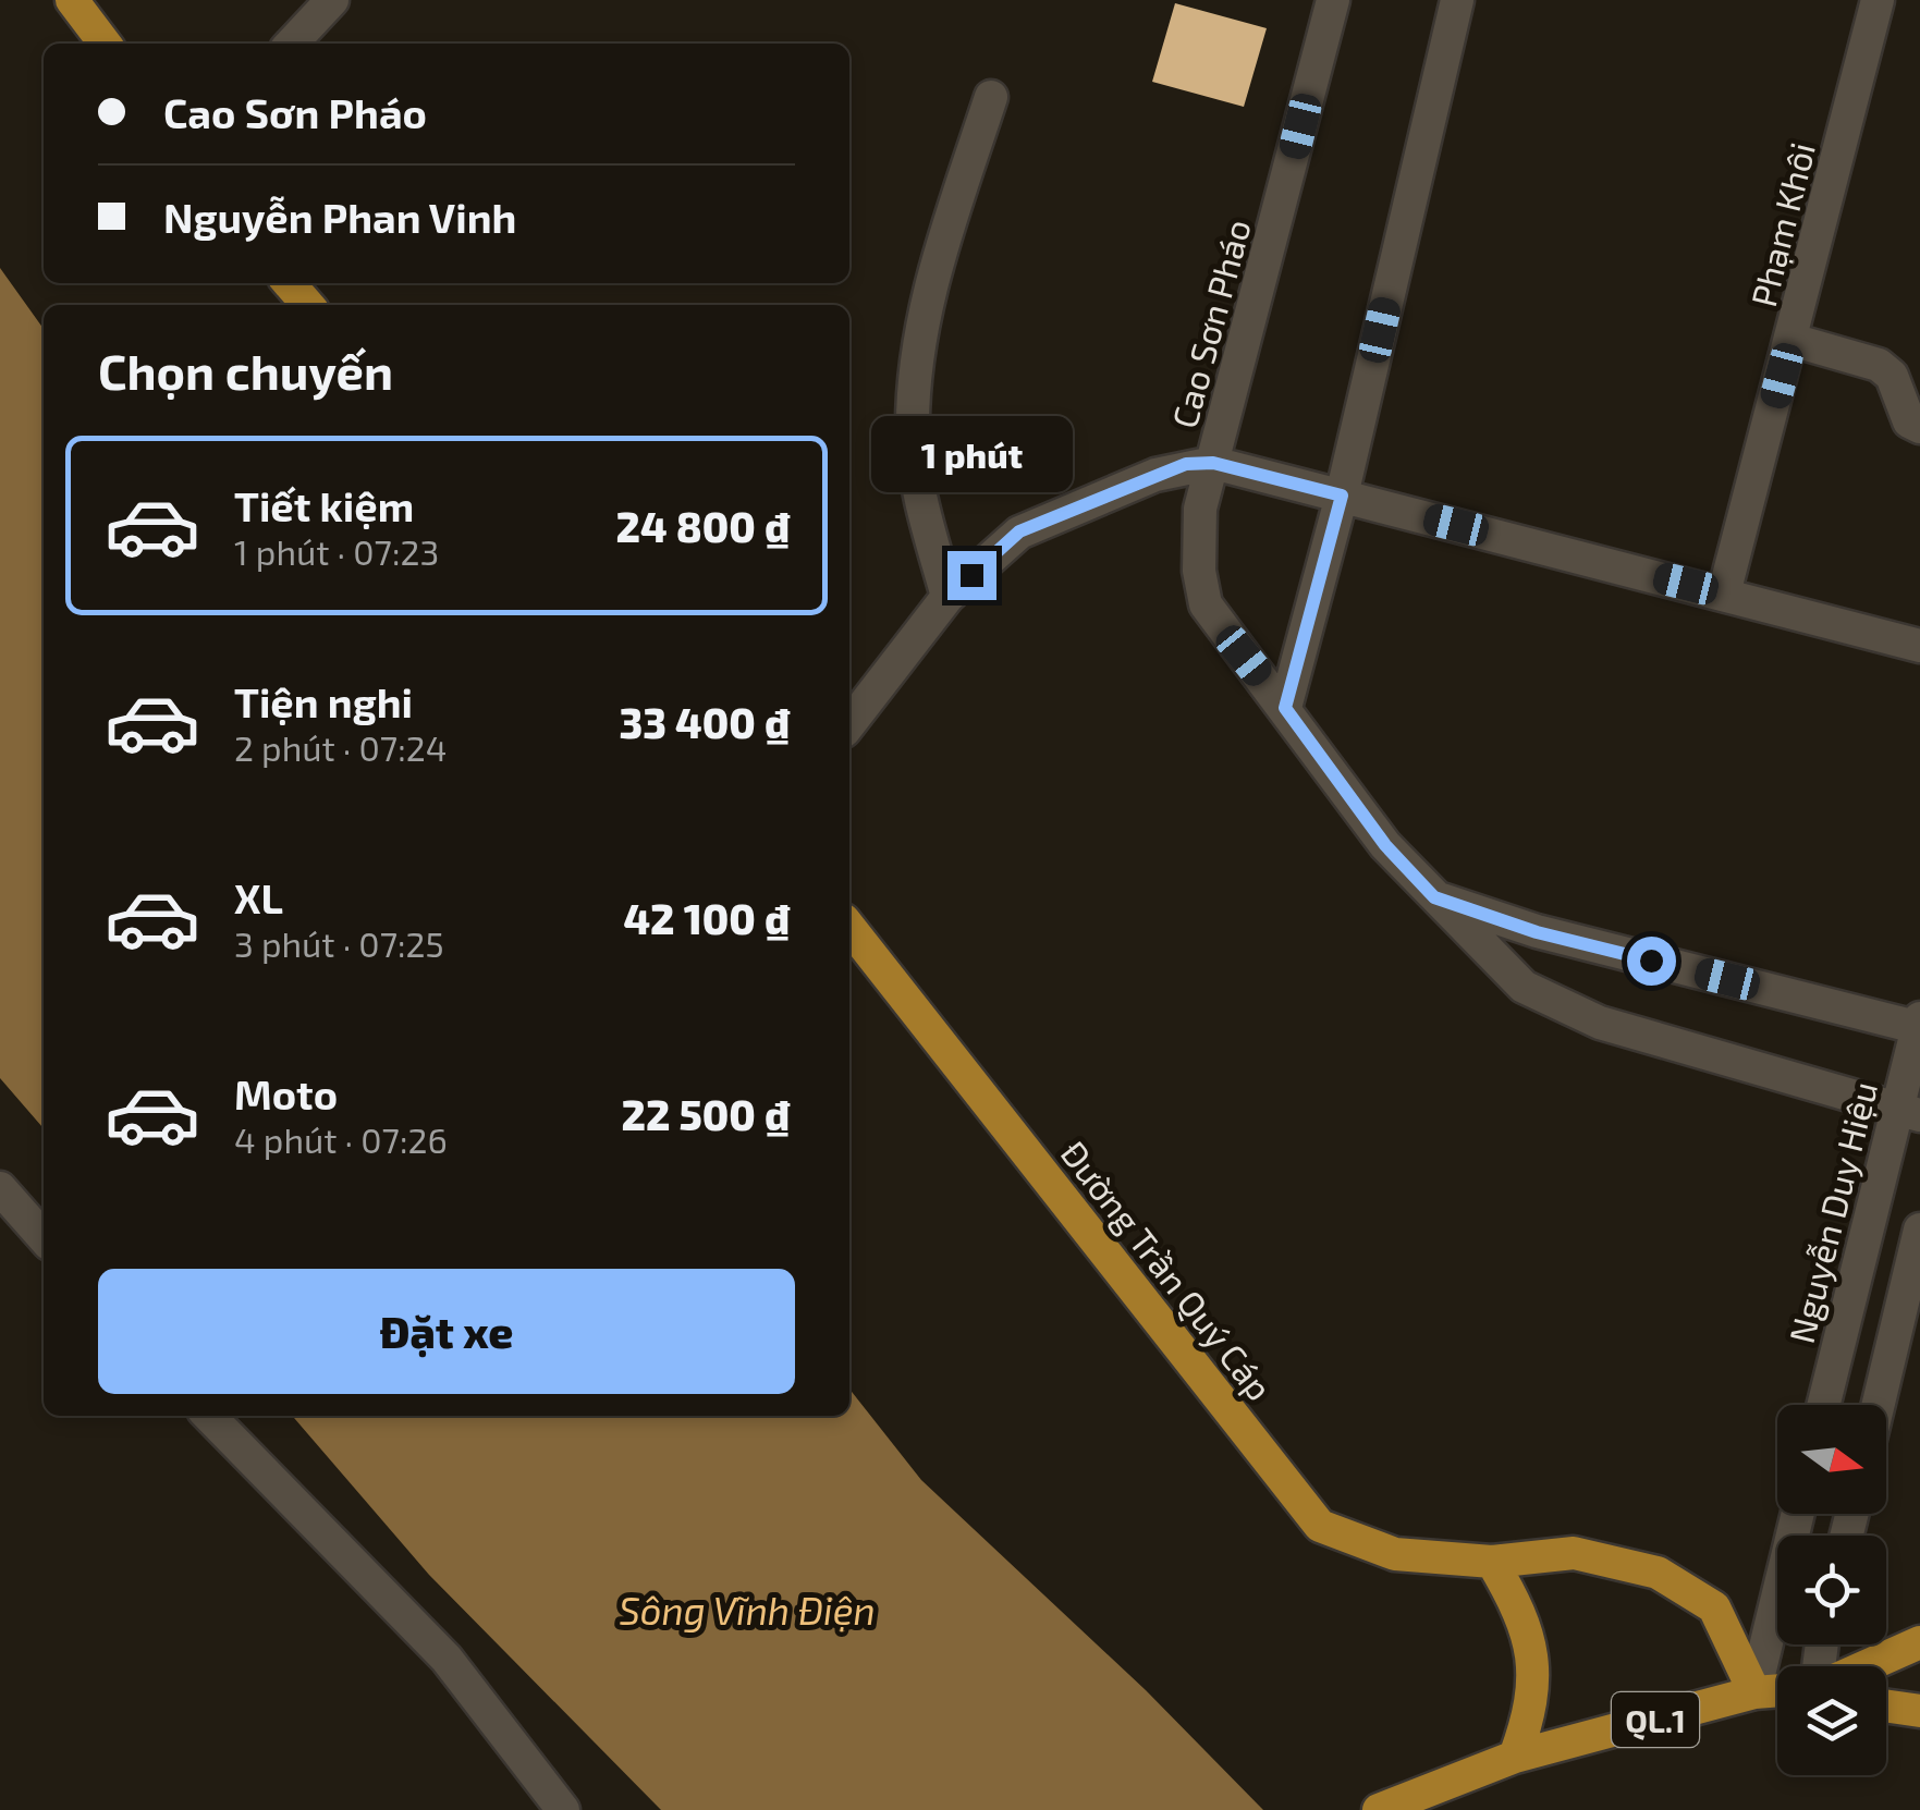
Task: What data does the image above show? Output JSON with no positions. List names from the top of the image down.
{
  "streets": {
    "main road": ["Đường Trần Quý Cáp", "QL.1"],
    "street": ["Phạm Khôi", "Cao Sơn Pháo", "Nguyễn Duy Hiệu"]
  },
  "crossings": [
    ["Cao Sơn Pháo", "Nguyễn Duy Hiệu"],
    ["Đường Trần Quý Cáp", "QL.1"]
  ],
  "water": ["Sông Vĩnh Điện"],
  "north": "right",
  "page": {
    "banner": ["Cao Sơn Pháo", "Nguyễn Phan Vinh"],
    "heading": "Chọn chuyến",
    "bubble": "1 phút",
    "list": [
      {
        "name": "Tiết kiệm",
        "note": "1 phút · 07:23",
        "value": "24 800 ₫"
      },
      {
        "name": "Tiện nghi",
        "note": "2 phút · 07:24",
        "value": "33 400 ₫"
      },
      {
        "name": "XL",
        "note": "3 phút · 07:25",
        "value": "42 100 ₫"
      },
      {
        "name": "Moto",
        "note": "4 phút · 07:26",
        "value": "22 500 ₫"
      }
    ],
    "buttons": "Đặt xe"
  }
}
